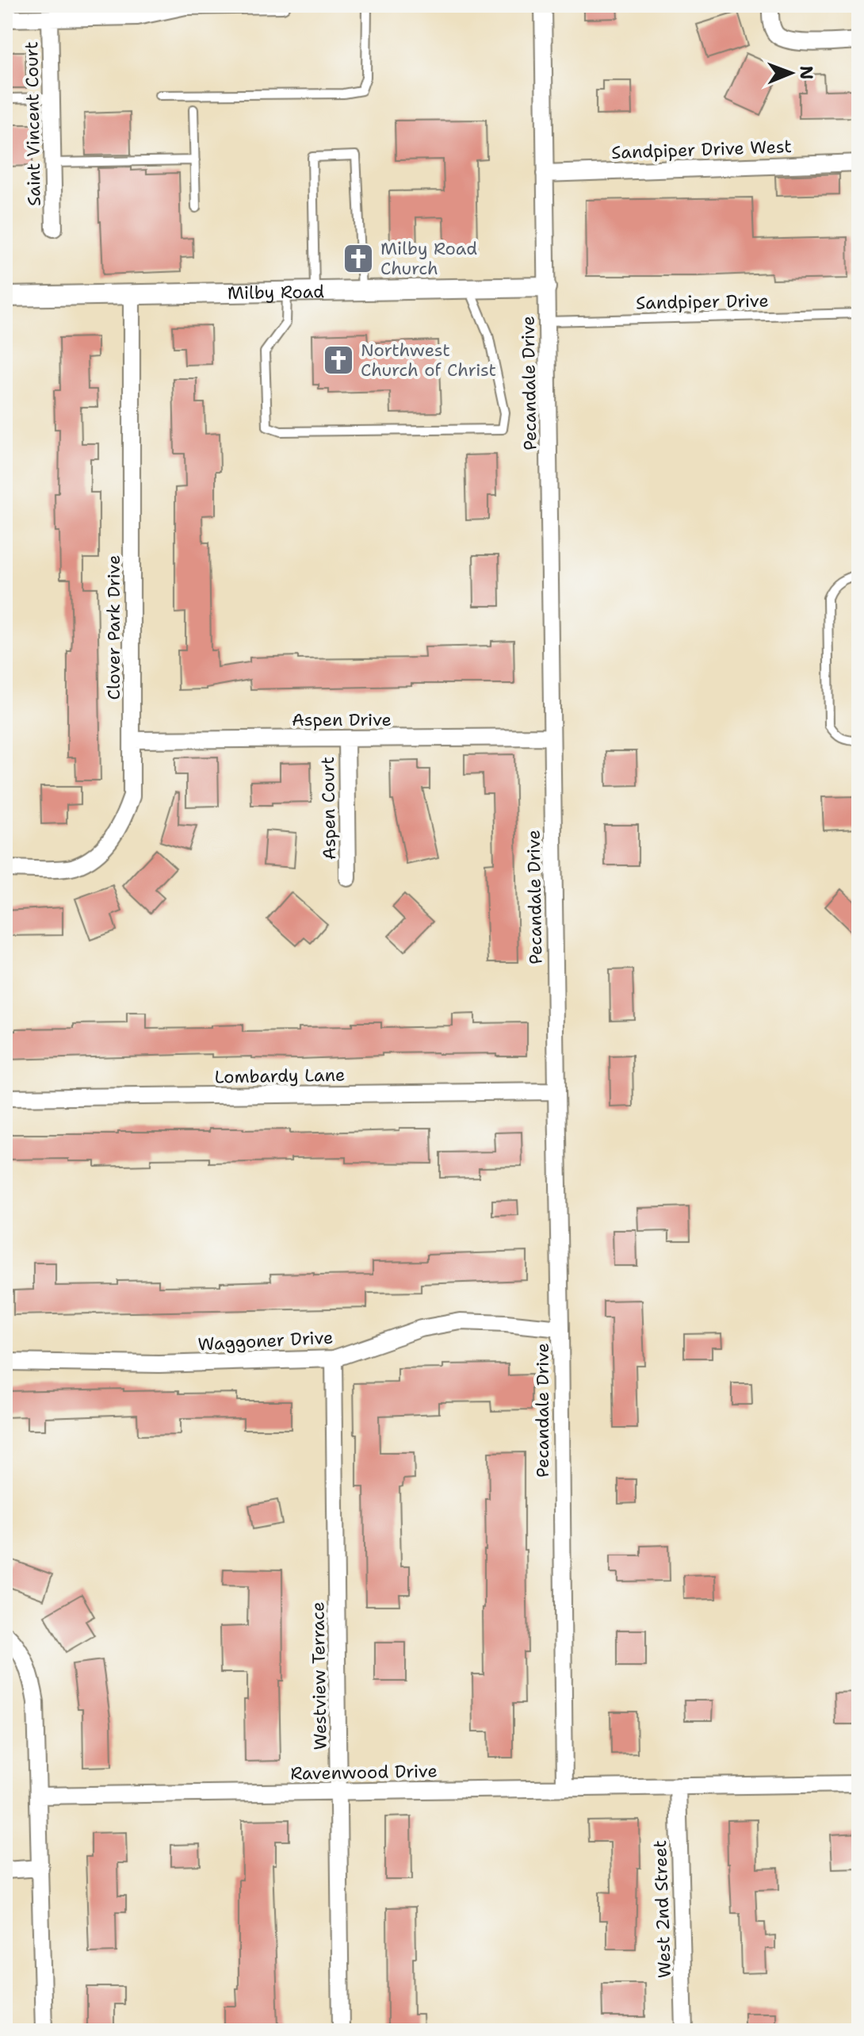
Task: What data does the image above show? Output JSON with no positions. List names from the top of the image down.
{
  "streets": {
    "street": [
      "Saint Vincent Court",
      "Sandpiper Drive West",
      "Milby Road",
      "Pecandale Drive",
      "Clover Park Drive",
      "Aspen Drive",
      "Aspen Court",
      "Lombardy Lane",
      "Waggoner Drive",
      "Westview Terrace",
      "Ravenwood Drive",
      "West 2nd Street"
    ],
    "lane": ["Sandpiper Drive"]
  },
  "crossings": [
    ["Sandpiper Drive West", "Pecandale Drive"],
    ["Milby Road", "Pecandale Drive"],
    ["Milby Road", "Clover Park Drive"],
    ["Sandpiper Drive", "Pecandale Drive"],
    ["Pecandale Drive", "Aspen Drive"],
    ["Pecandale Drive", "Lombardy Lane"],
    ["Pecandale Drive", "Waggoner Drive"],
    ["Pecandale Drive", "Ravenwood Drive"],
    ["Clover Park Drive", "Aspen Drive"],
    ["Aspen Drive", "Aspen Court"],
    ["Waggoner Drive", "Westview Terrace"],
    ["Westview Terrace", "Ravenwood Drive"],
    ["Ravenwood Drive", "West 2nd Street"]
  ],
  "places": {
    "church": ["Milby Road Church", "Northwest Church of Christ"]
  },
  "north": "right"
}
